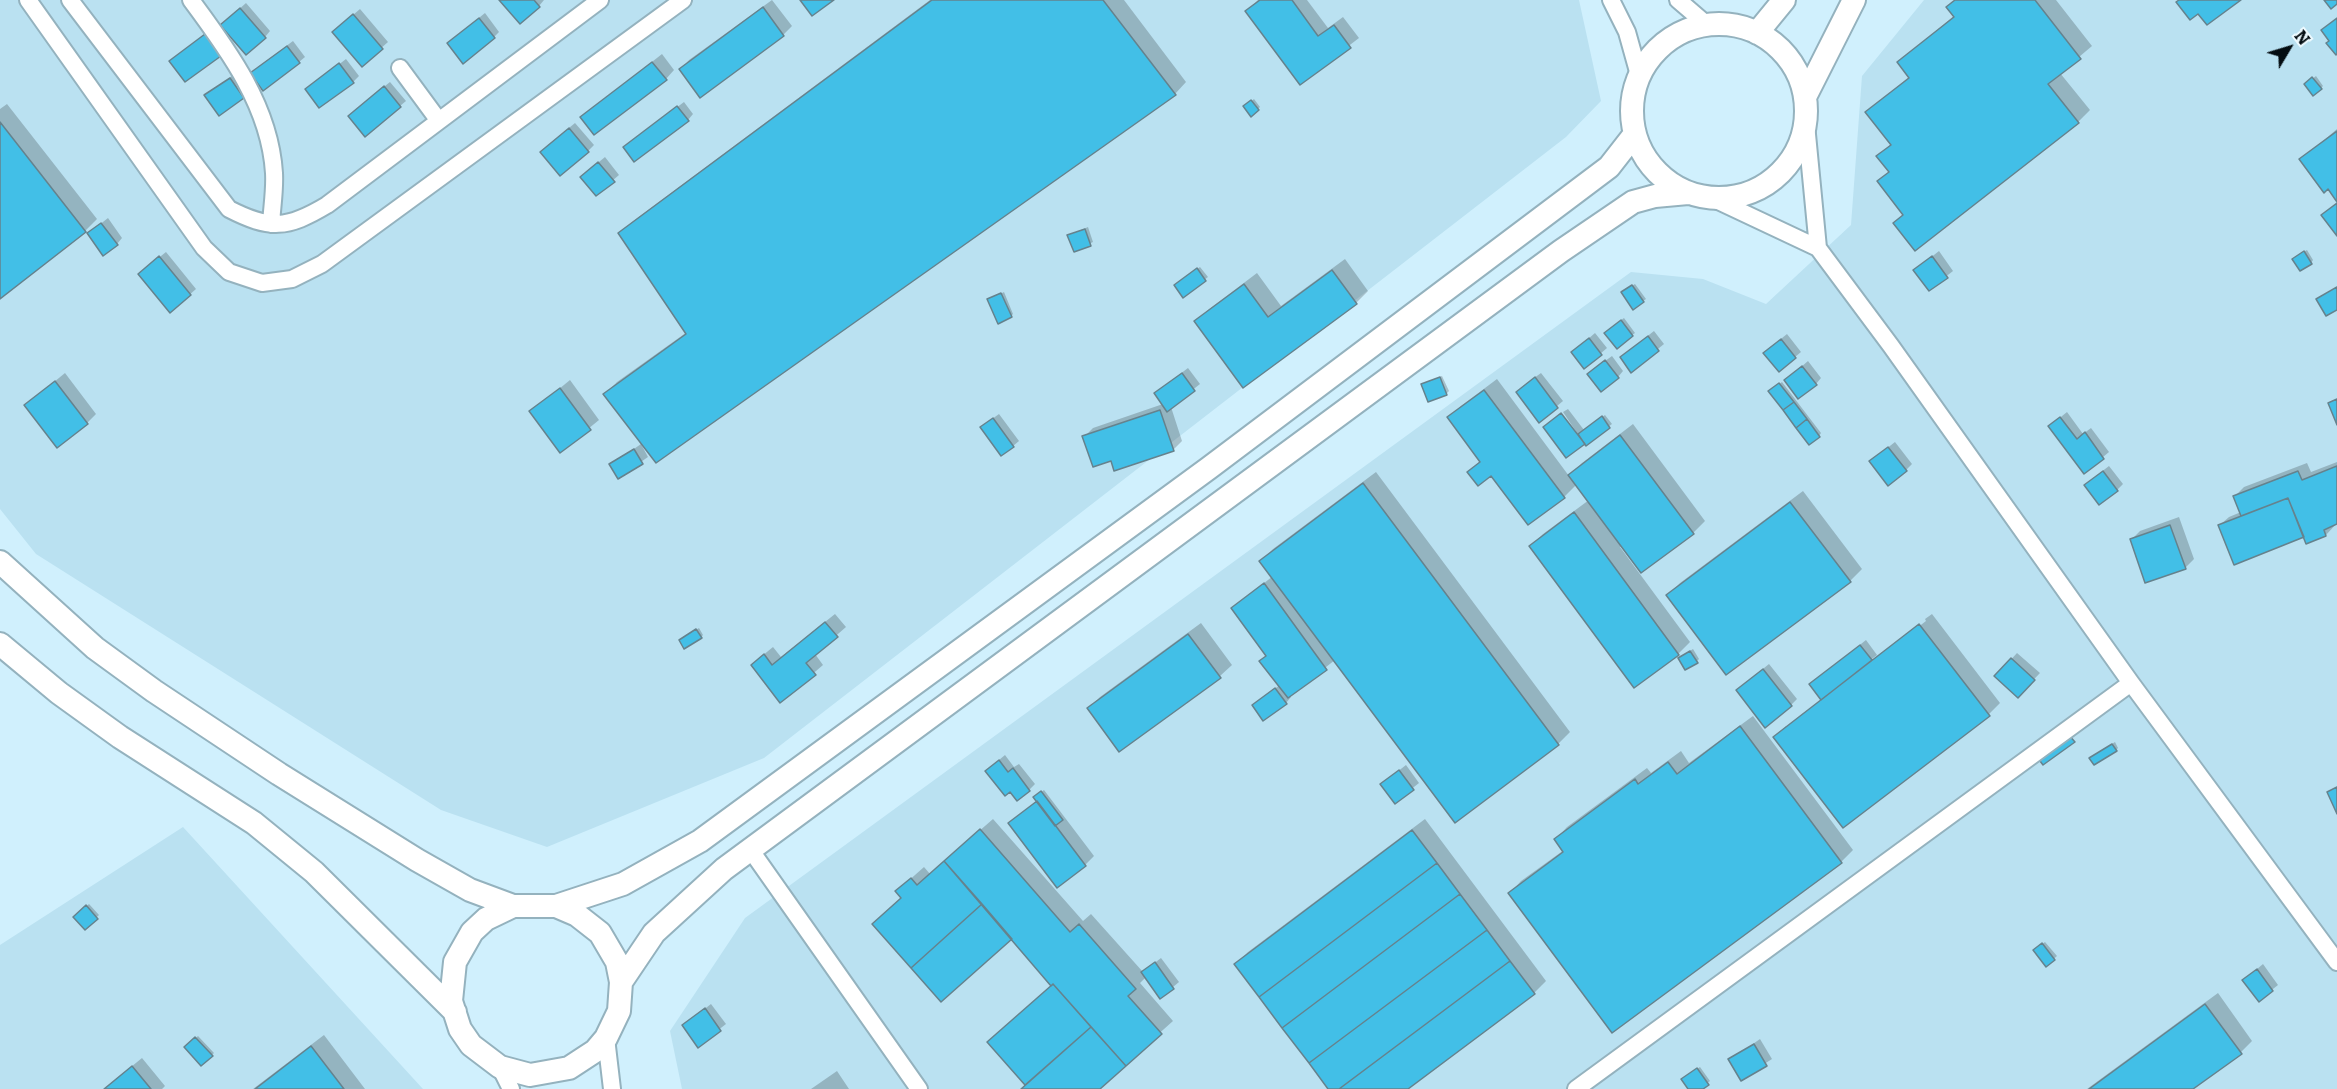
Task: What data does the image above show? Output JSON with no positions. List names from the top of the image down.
{
  "north": "top right"
}
